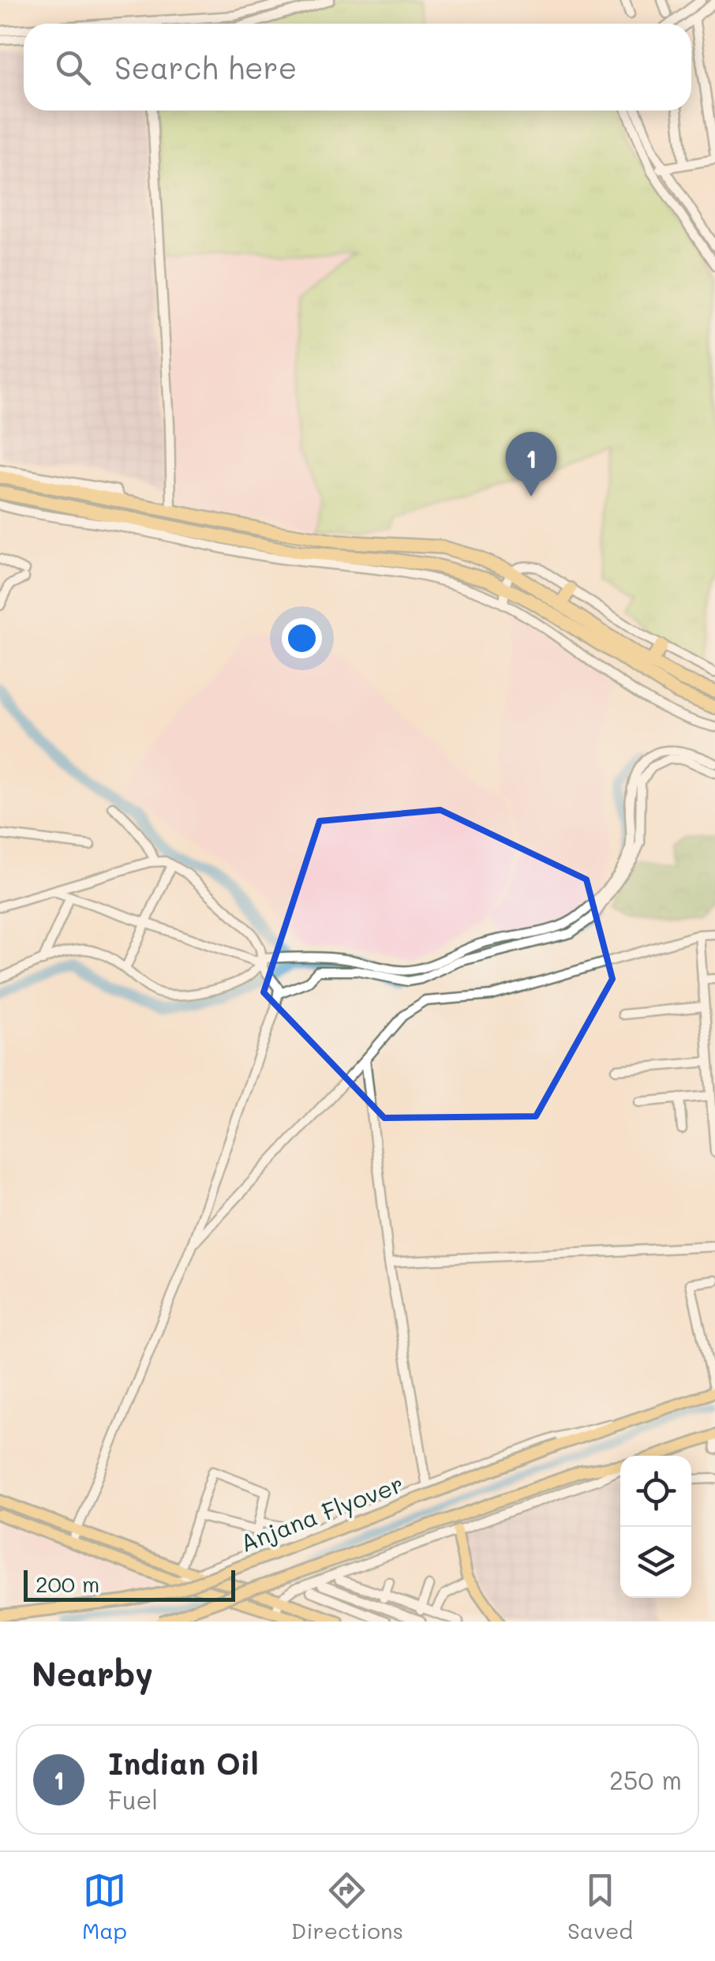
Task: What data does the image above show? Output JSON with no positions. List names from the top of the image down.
{
  "streets": {
    "main road": ["Anjana Flyover"]
  },
  "scale_bar": "200 m",
  "page": {
    "search": "Search here",
    "pins": "1",
    "scale": "200 m",
    "heading": "Nearby",
    "list": [
      {
        "mark": "1",
        "name": "Indian Oil",
        "note": "Fuel",
        "value": "250 m"
      }
    ],
    "nav": ["Map", "Directions", "Saved"]
  }
}
